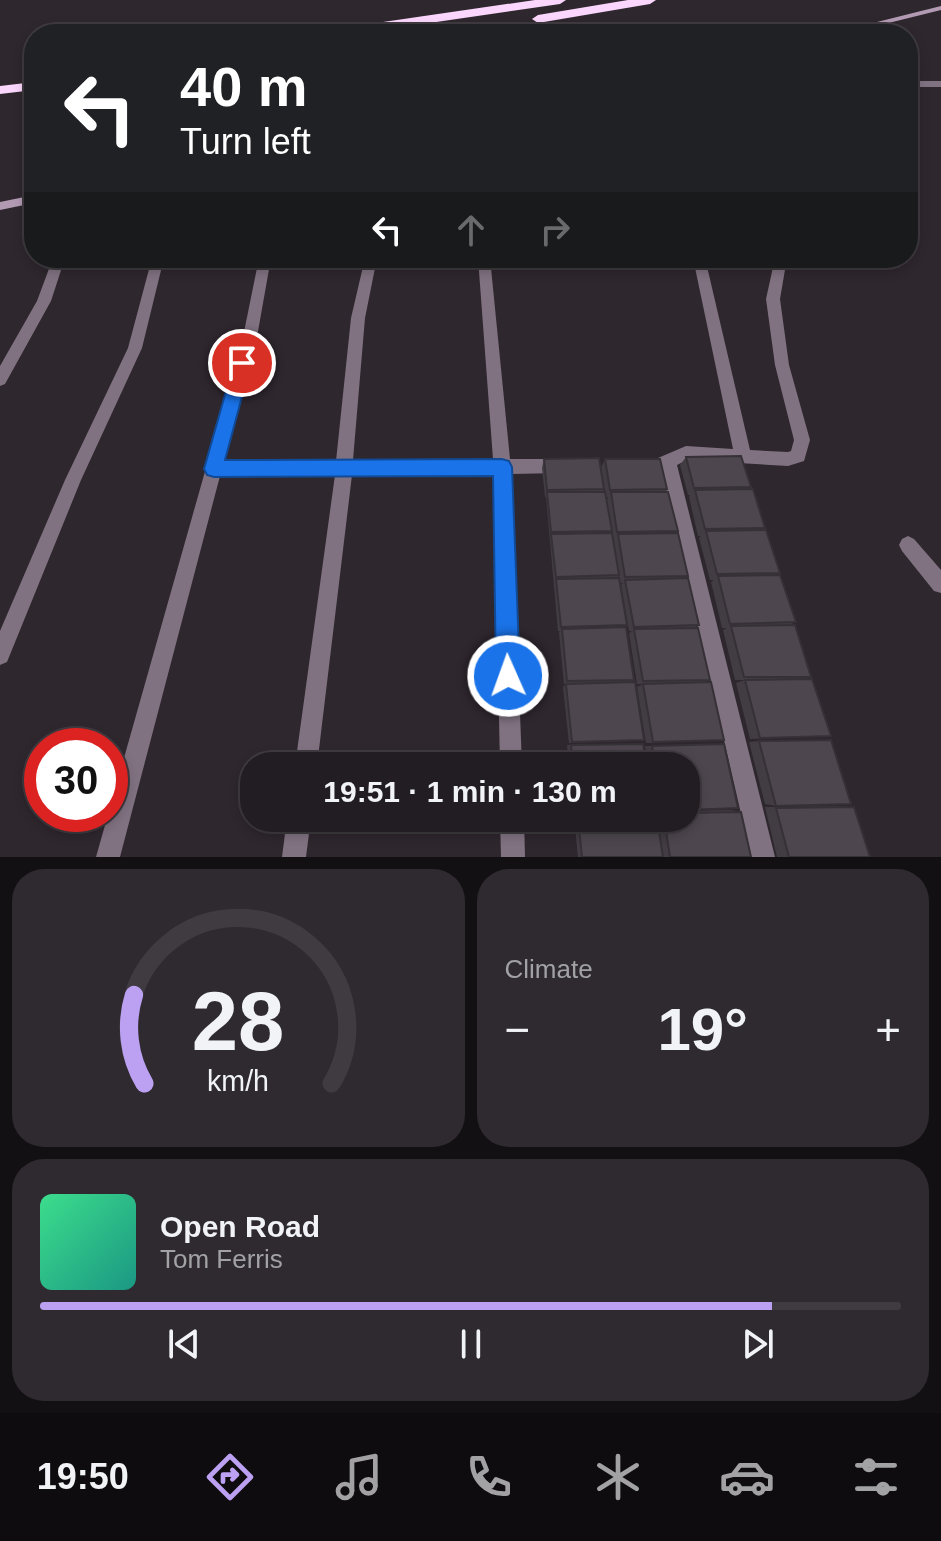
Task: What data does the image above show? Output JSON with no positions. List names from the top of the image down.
{
  "page": {
    "turn": ["40 m", "Turn left"],
    "limit": "30",
    "trip": "19:51 · 1 min · 130 m",
    "tile": "Climate",
    "heat": ["−", "19°", "+"],
    "song": ["Open Road", "Tom Ferris"],
    "tabs": "19:50",
    "gauge": ["28", "km/h"]
  }
}
